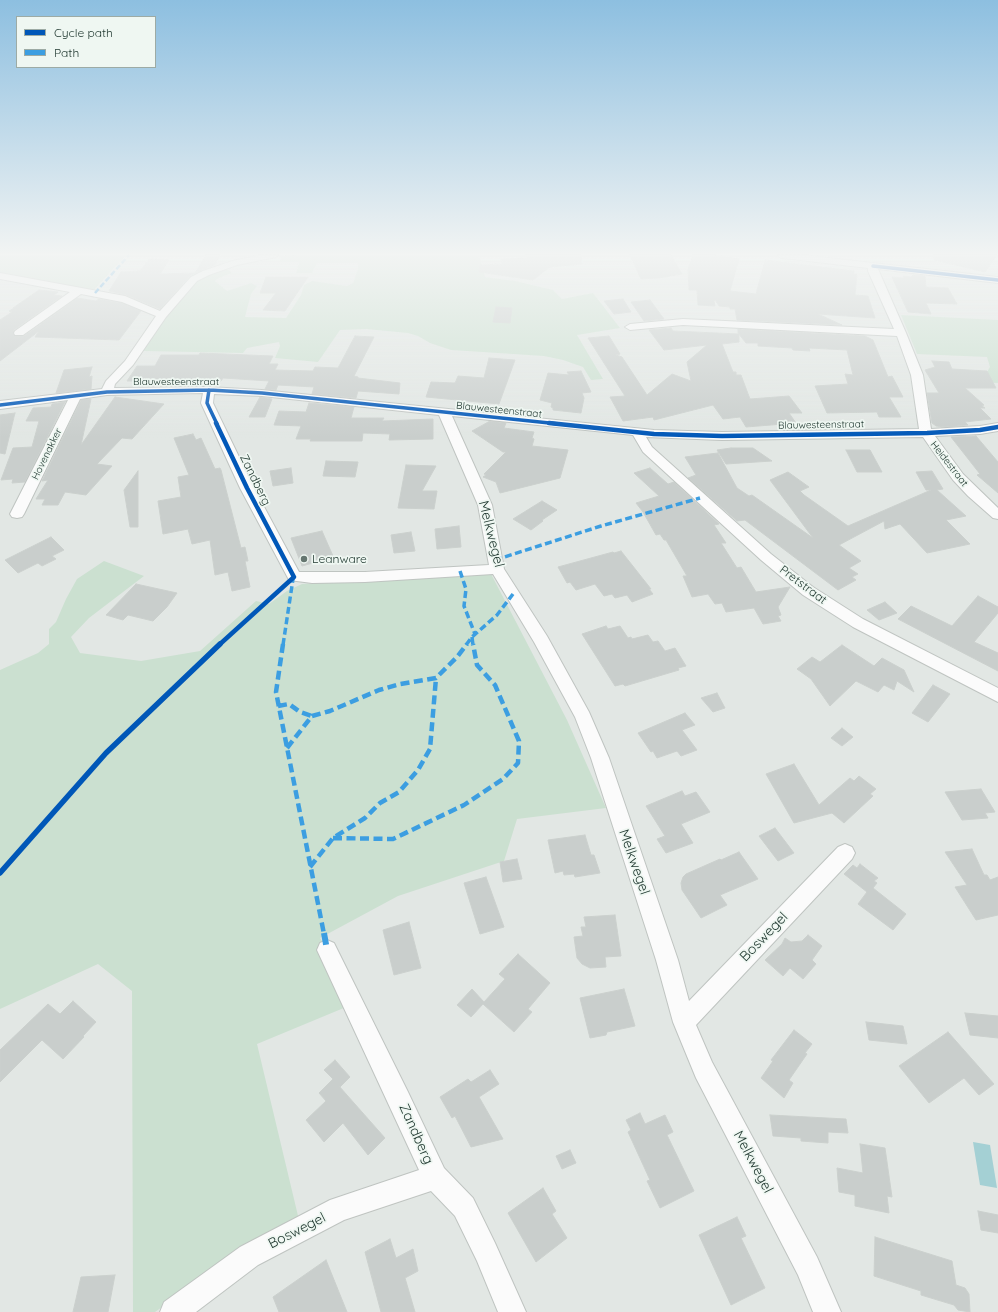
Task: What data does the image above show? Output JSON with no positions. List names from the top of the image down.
{
  "streets": {
    "street": [
      "Blauwesteenstraat",
      "Hovenakker",
      "Heidestraat",
      "Zandberg",
      "Melkwegel",
      "Pretstraat",
      "Boswegel"
    ]
  },
  "crossings": [
    ["Blauwesteenstraat", "Hovenakker"],
    ["Blauwesteenstraat", "Heidestraat"],
    ["Blauwesteenstraat", "Zandberg"],
    ["Blauwesteenstraat", "Melkwegel"],
    ["Blauwesteenstraat", "Pretstraat"],
    ["Zandberg", "Melkwegel"],
    ["Zandberg", "Boswegel"],
    ["Melkwegel", "Boswegel"]
  ],
  "places": ["Leanware"],
  "legend": ["Cycle path", "Path"]
}
